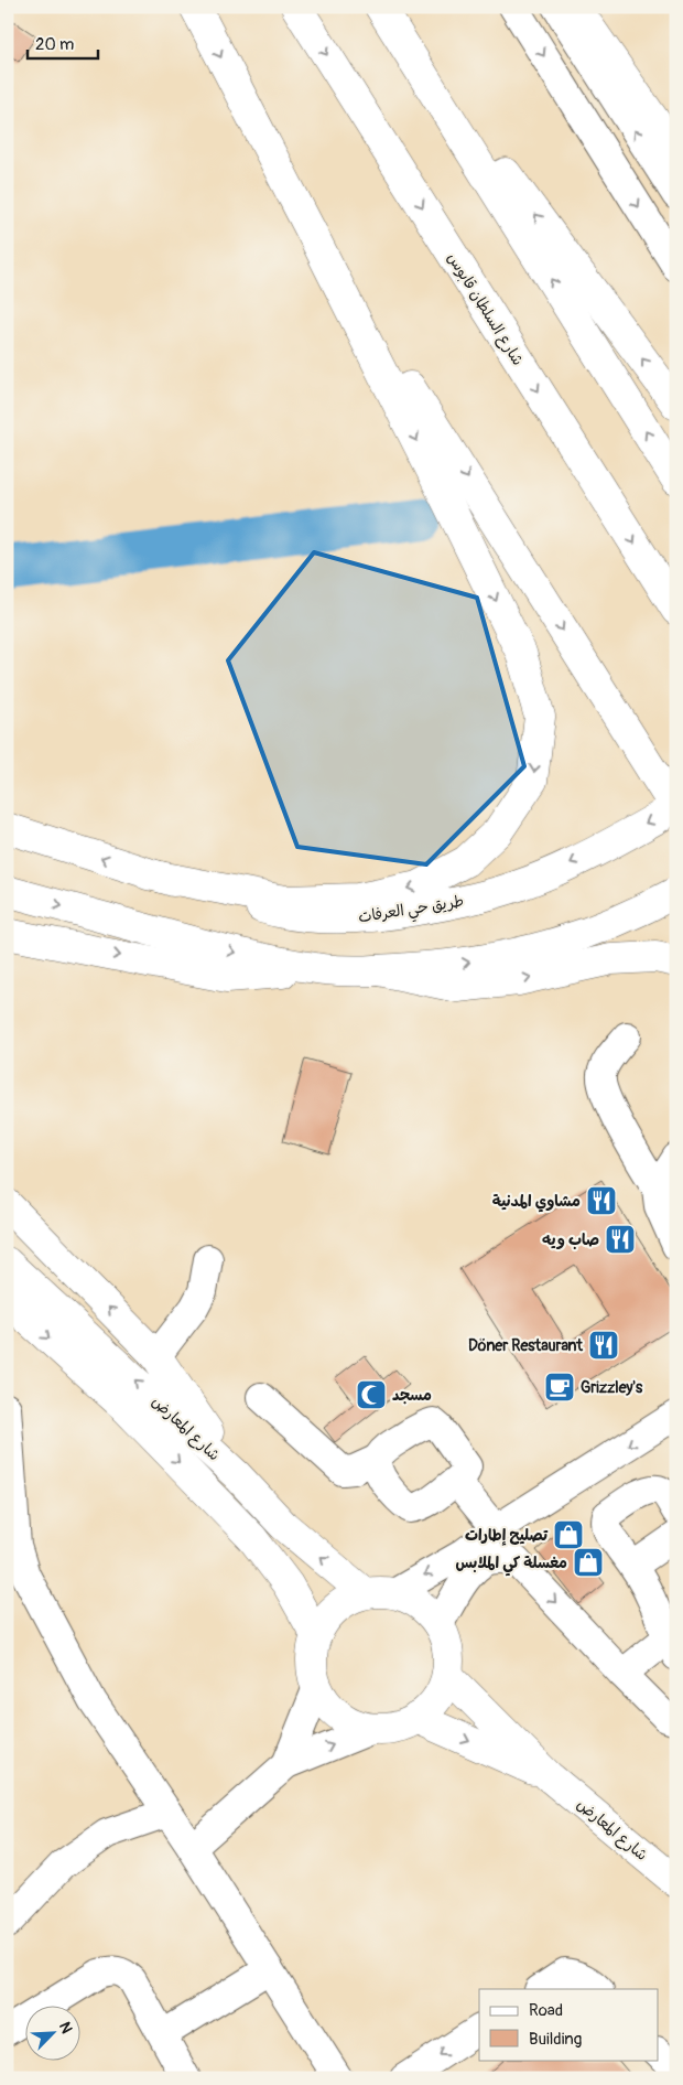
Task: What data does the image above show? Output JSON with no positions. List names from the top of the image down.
{
  "streets": {
    "main road": ["شارع السلطان قابوس", "طريق حي العرفات", "شارع المعارض"]
  },
  "places": {
    "restaurant": ["مشاوي المدنية", "صاب ويه", "Döner Restaurant"],
    "cafe": ["Grizzley's"],
    "mosque": ["مسجد"],
    "shop": ["تصليح إطارات", "مغسلة كي الملابس"]
  },
  "legend": ["Road", "Building"],
  "scale_bar": "20 m",
  "north": "top right"
}
